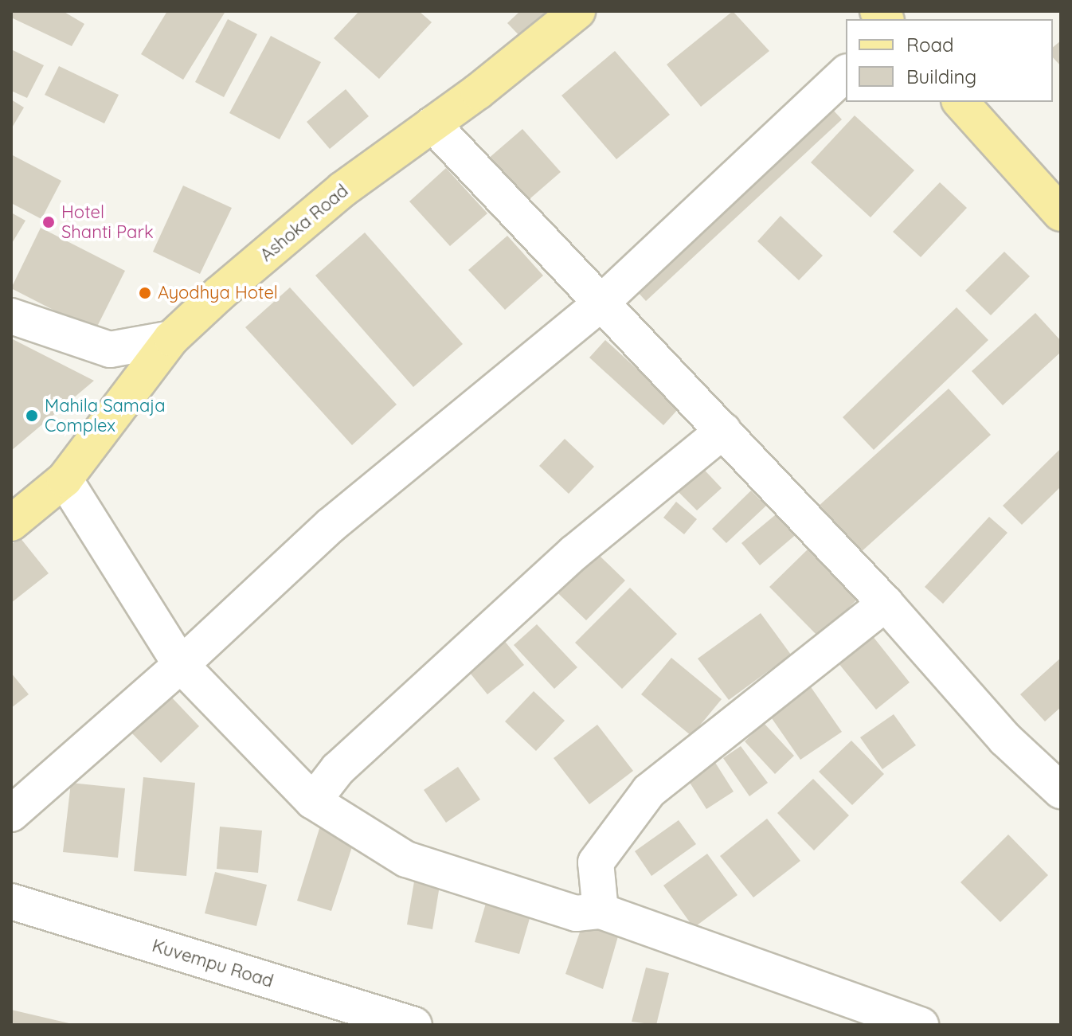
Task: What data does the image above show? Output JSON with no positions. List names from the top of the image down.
{
  "streets": {
    "main road": ["Ashoka Road"],
    "street": ["Kuvempu Road"]
  },
  "places": ["Hotel Shanti Park", "Ayodhya Hotel", "Mahila Samaja Complex"],
  "legend": ["Road", "Building"]
}
